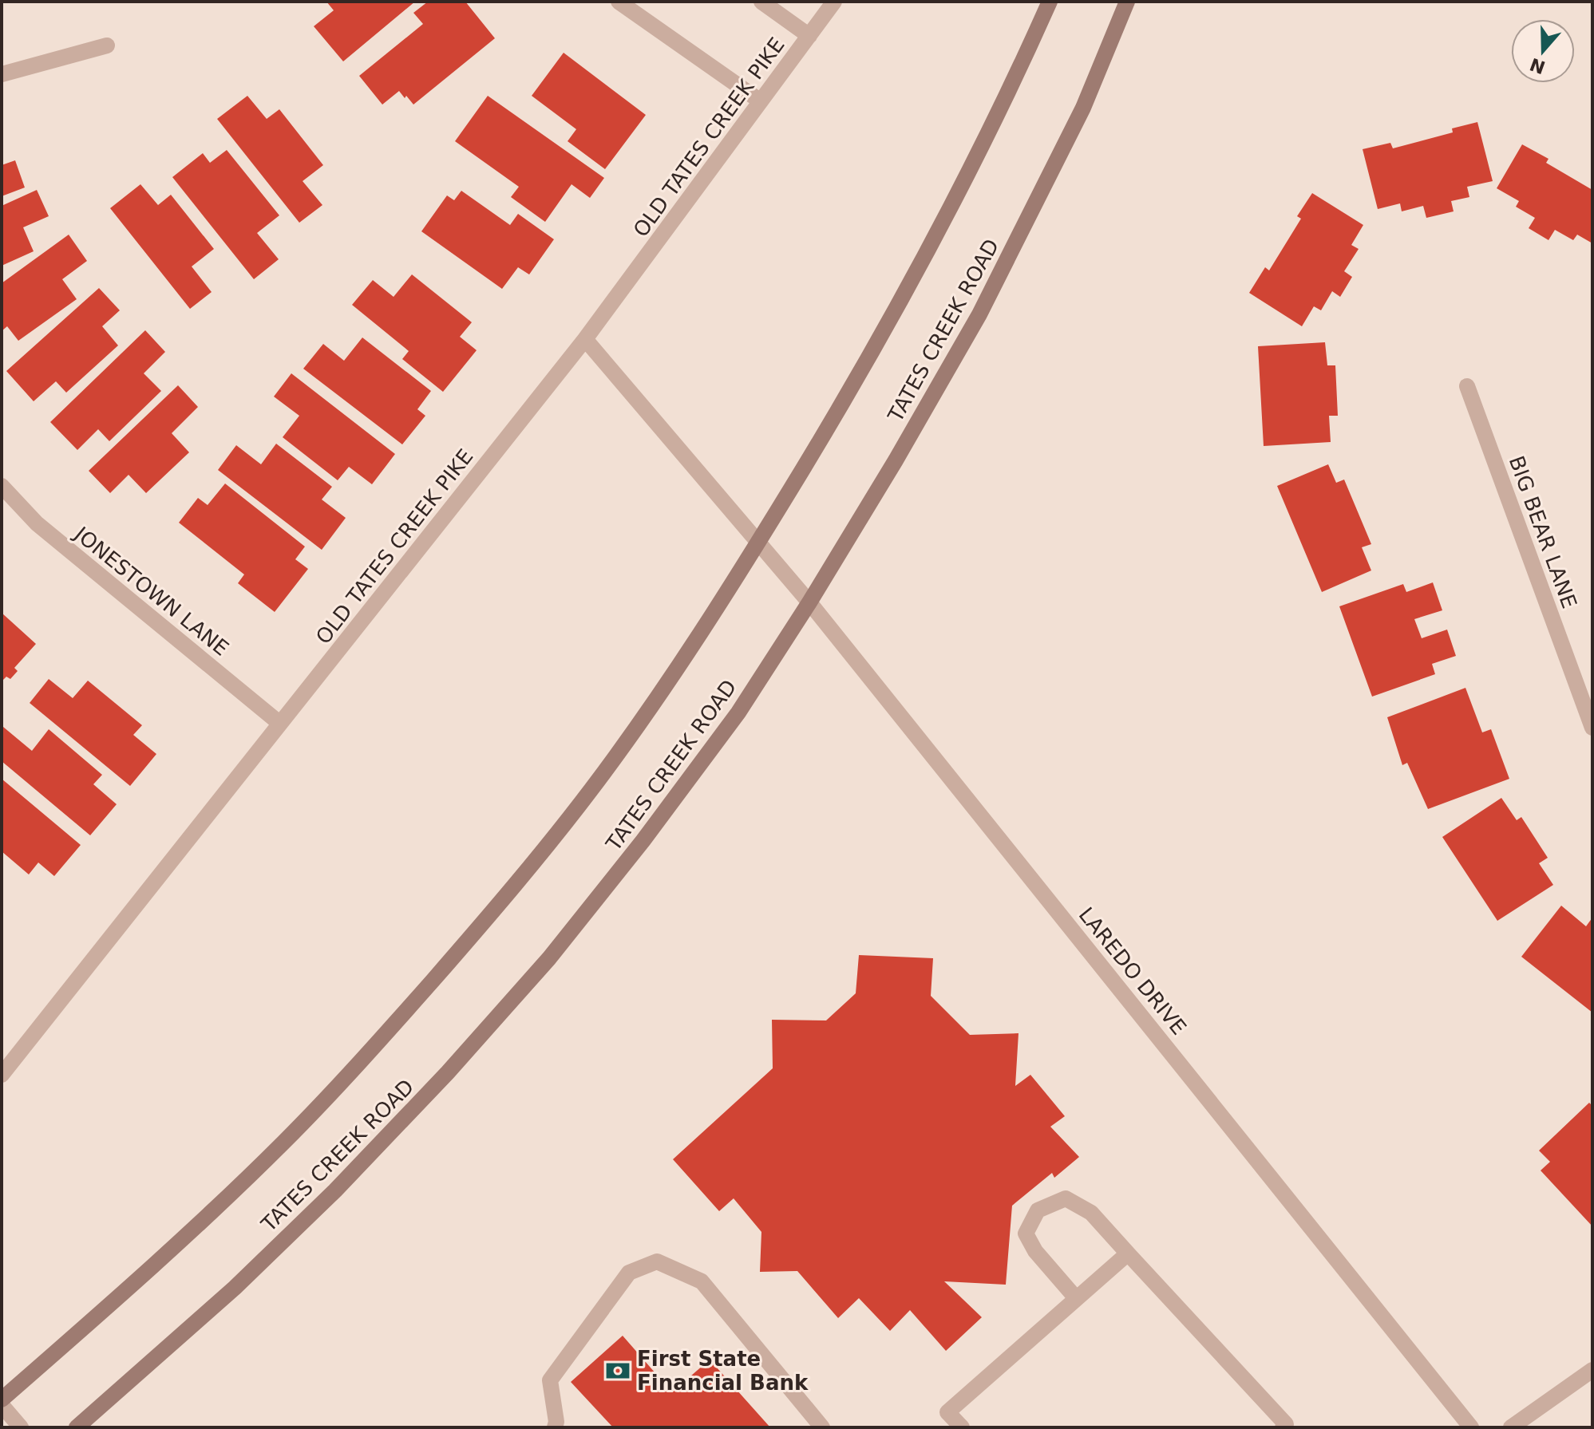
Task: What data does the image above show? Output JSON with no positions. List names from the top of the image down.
{
  "streets": {
    "main road": ["TATES CREEK ROAD"],
    "street": [
      "OLD TATES CREEK PIKE",
      "BIG BEAR LANE",
      "JONESTOWN LANE",
      "LAREDO DRIVE"
    ]
  },
  "crossings": [
    ["OLD TATES CREEK PIKE", "JONESTOWN LANE"],
    ["OLD TATES CREEK PIKE", "LAREDO DRIVE"],
    ["TATES CREEK ROAD", "LAREDO DRIVE"]
  ],
  "places": {
    "bank": ["First State Financial Bank"]
  },
  "north": "bottom"
}
